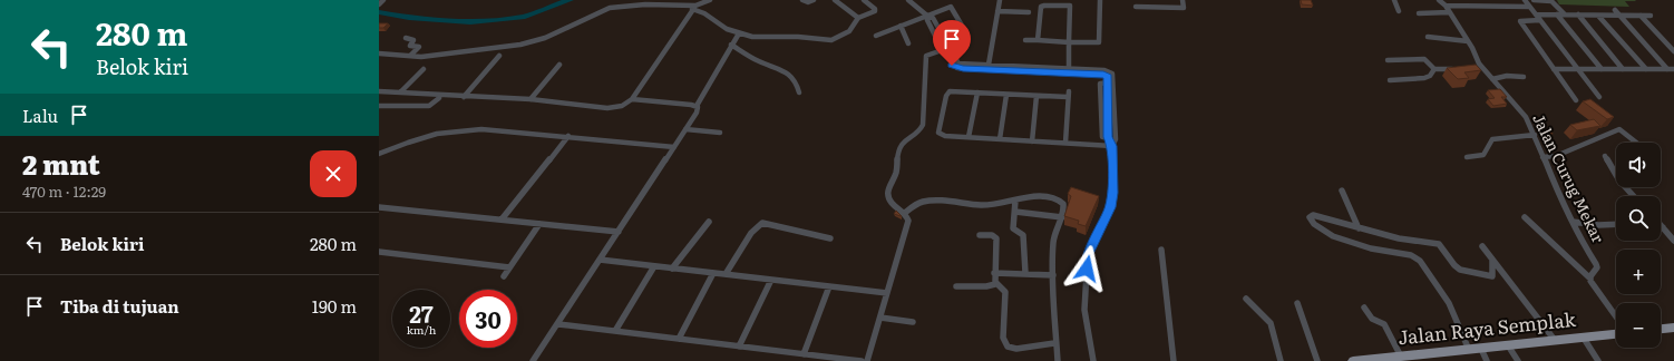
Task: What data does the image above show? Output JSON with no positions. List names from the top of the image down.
{
  "streets": {
    "main road": ["Jalan Raya Semplak"],
    "street": ["Jalan Curug Mekar"]
  },
  "page": {
    "turn": ["280 m", "Belok kiri"],
    "then": "Lalu",
    "heading": ["2 mnt", "470 m · 12:29"],
    "map_buttons": ["+", "−"],
    "list": [
      {
        "name": "Belok kiri",
        "value": "280 m"
      },
      {
        "name": "Tiba di tujuan",
        "value": "190 m"
      }
    ],
    "speed": "27 km/h",
    "limit": "30"
  }
}
